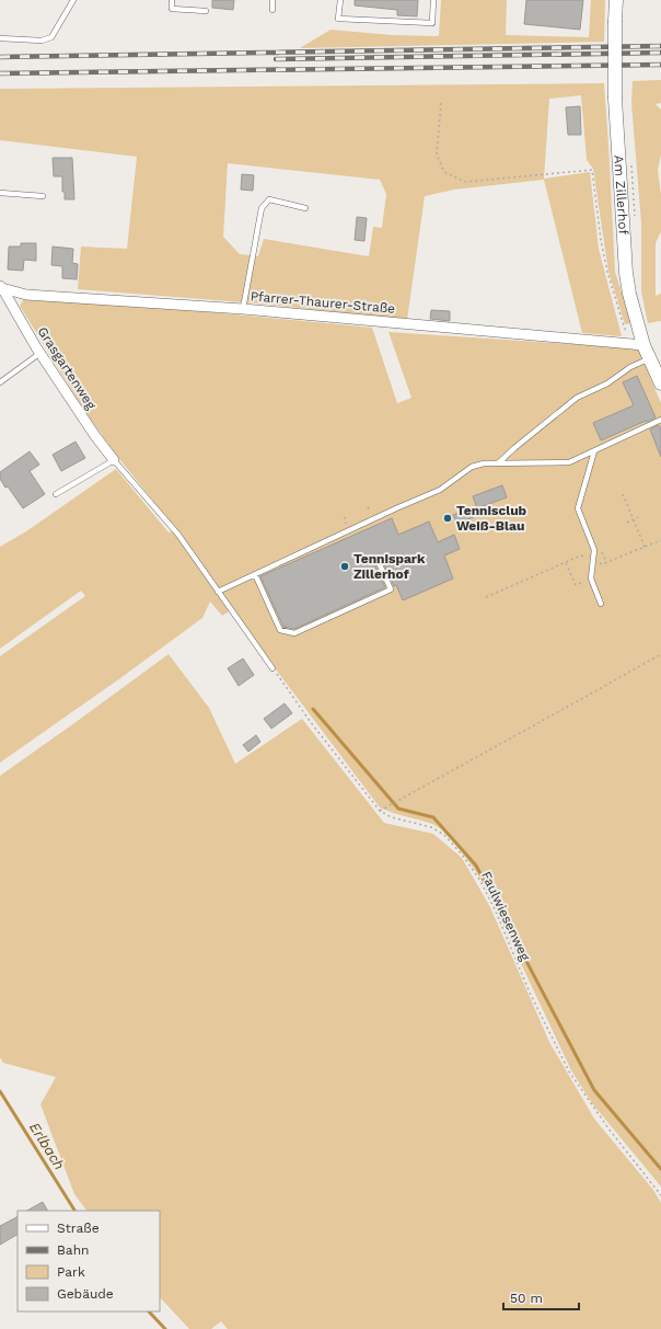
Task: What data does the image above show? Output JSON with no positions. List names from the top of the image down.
{
  "streets": {
    "street": ["Am Zillerhof", "Pfarrer-Thaurer-Straße", "Grasgartenweg"],
    "path": ["Faulwiesenweg"]
  },
  "crossings": [
    ["Am Zillerhof", "Pfarrer-Thaurer-Straße"],
    ["Pfarrer-Thaurer-Straße", "Grasgartenweg"]
  ],
  "water": ["Erlbach"],
  "places": ["Tennisclub Weiß-Blau", "Tennispark Zillerhof"],
  "legend": [
    "Straße",
    "Bahn",
    "Park",
    "Gebäude"
  ],
  "scale_bar": "50 m"
}
